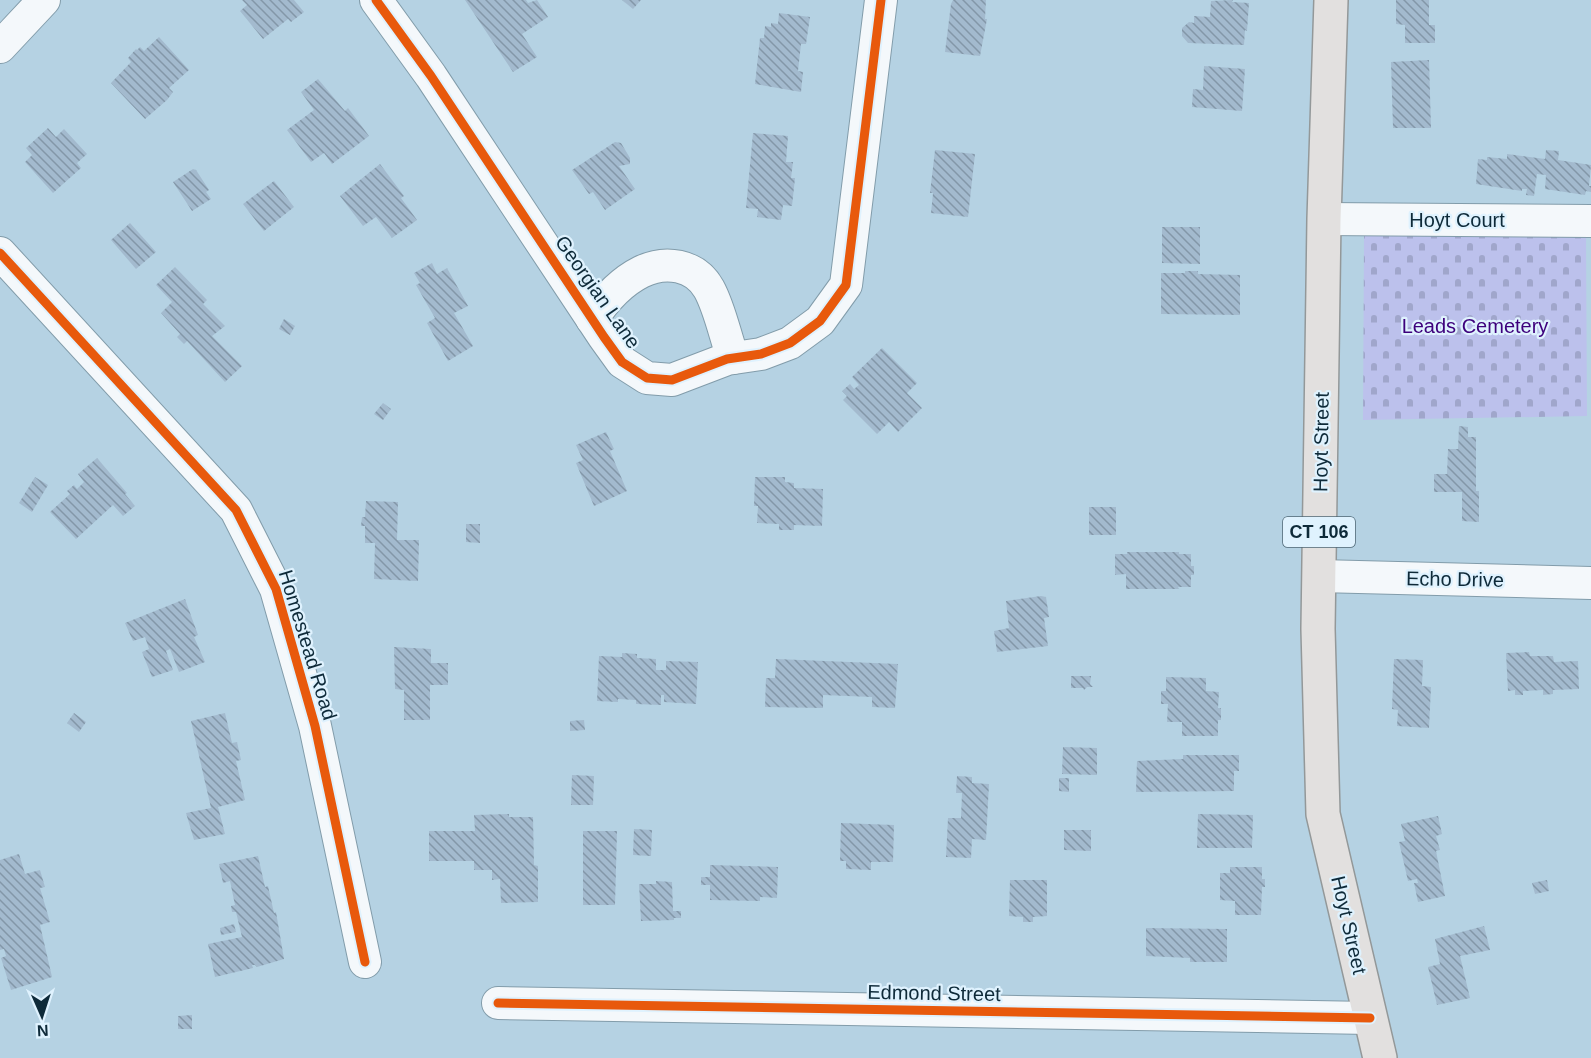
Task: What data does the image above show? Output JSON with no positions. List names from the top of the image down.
{
  "streets": {
    "main road": ["Hoyt Street", "CT 106"],
    "street": [
      "Hoyt Court",
      "Georgian Lane",
      "Echo Drive",
      "Homestead Road",
      "Edmond Street"
    ]
  },
  "crossings": [
    ["Hoyt Court", "Hoyt Street"],
    ["Hoyt Street", "Echo Drive"],
    ["Hoyt Street", "Edmond Street"]
  ],
  "parks": ["Leads Cemetery"],
  "north": "bottom"
}
